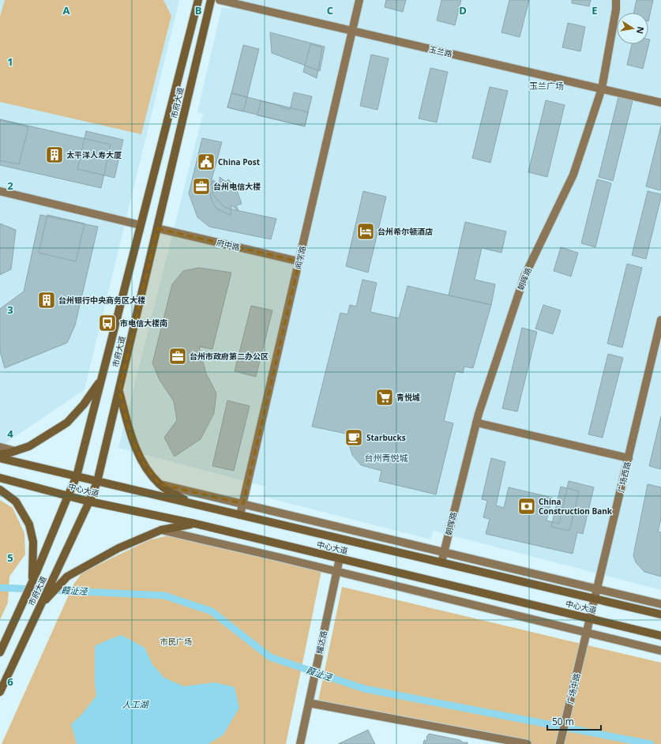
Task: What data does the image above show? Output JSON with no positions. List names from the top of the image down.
{
  "streets": {
    "main road": ["市府大道", "中心大道"],
    "street": [
      "玉兰路",
      "府中路",
      "闻学路",
      "朝晖路",
      "广场西路",
      "耀达路",
      "广场中路"
    ]
  },
  "crossings": [
    ["玉兰路", "闻学路"],
    ["玉兰路", "朝晖路"],
    ["市府大道", "府中路"],
    ["市府大道", "中心大道"],
    ["府中路", "闻学路"],
    ["闻学路", "中心大道"],
    ["朝晖路", "中心大道"],
    ["广场西路", "中心大道"],
    ["广场西路", "广场中路"],
    ["中心大道", "耀达路"]
  ],
  "districts": ["玉兰广场", "台州青悦城"],
  "water": ["葭沚泾", "人工湖"],
  "parks": ["市民广场"],
  "places": {
    "building": ["太平洋人寿大厦", "台州银行中央商务区大楼"],
    "public building": ["China Post"],
    "office": ["台州电信大楼", "台州市政府第二办公区"],
    "hotel": ["台州希尔顿酒店"],
    "bus stop": ["市电信大楼南"],
    "supermarket": ["青悦城"],
    "cafe": ["Starbucks"],
    "bank": ["China Construction Bank"]
  },
  "scale_bar": "50 m",
  "north": "right",
  "grid": {
    "columns": [
      "A",
      "B",
      "C",
      "D",
      "E"
    ],
    "rows": [
      "1",
      "2",
      "3",
      "4",
      "5",
      "6"
    ]
  }
}
